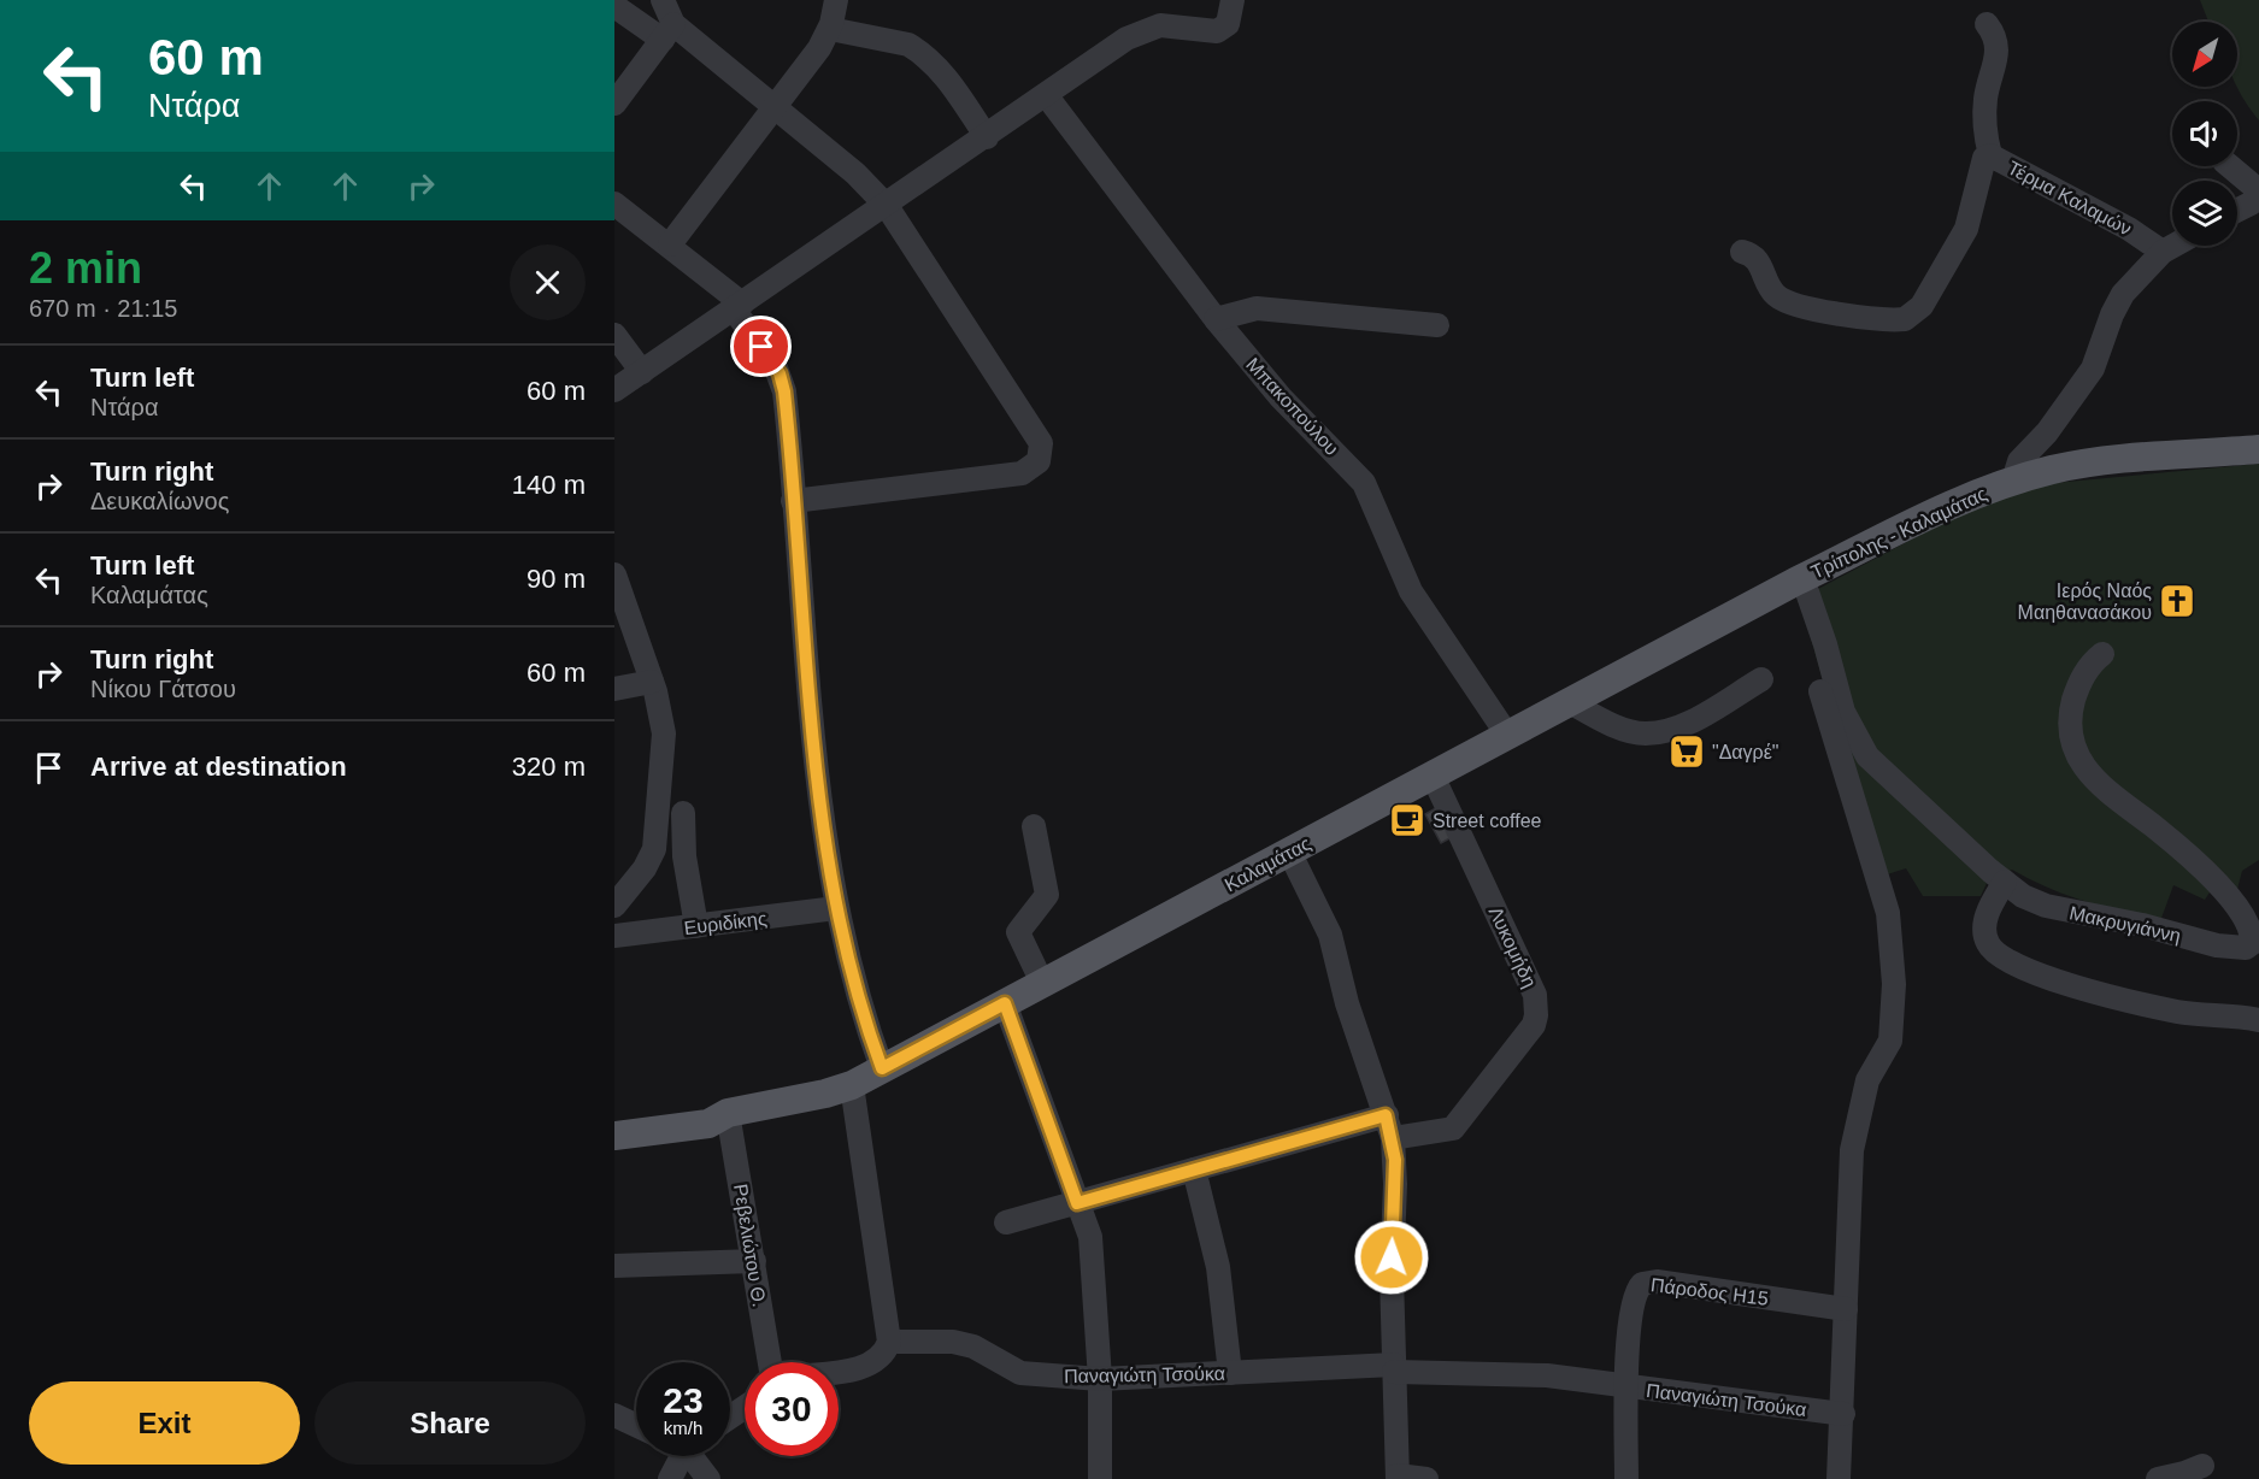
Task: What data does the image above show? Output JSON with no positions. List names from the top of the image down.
{
  "streets": {
    "main road": ["Τρίπολης - Καλαμάτας", "Καλαμάτας"],
    "street": [
      "Τέρμα Καλαμών",
      "Μπακοπούλου",
      "Ευριδίκης",
      "Μακρυγιάννη",
      "Λυκομήδη",
      "Ρεβελιώτου Θ.",
      "Πάροδος Η15",
      "Παναγιώτη Τσούκα"
    ]
  },
  "crossings": [
    ["Μπακοπούλου", "Καλαμάτας"],
    ["Τρίπολης - Καλαμάτας", "Καλαμάτας"],
    ["Τρίπολης - Καλαμάτας", "Μακρυγιάννη"],
    ["Καλαμάτας", "Μακρυγιάννη"],
    ["Καλαμάτας", "Λυκομήδη"],
    ["Καλαμάτας", "Ρεβελιώτου Θ."],
    ["Πάροδος Η15", "Παναγιώτη Τσούκα"]
  ],
  "places": {
    "church": ["Ιερός Ναός Μαηθανασάκου"],
    "supermarket": ["\"Δαγρέ\""],
    "cafe": ["Street coffee"]
  },
  "north": "bottom left",
  "page": {
    "turn": ["60 m", "Ντάρα"],
    "heading": ["2 min", "670 m · 21:15"],
    "list": [
      {
        "name": "Turn left",
        "note": "Ντάρα",
        "value": "60 m"
      },
      {
        "name": "Turn right",
        "note": "Δευκαλίωνος",
        "value": "140 m"
      },
      {
        "name": "Turn left",
        "note": "Καλαμάτας",
        "value": "90 m"
      },
      {
        "name": "Turn right",
        "note": "Νίκου Γάτσου",
        "value": "60 m"
      },
      {
        "name": "Arrive at destination",
        "value": "320 m"
      }
    ],
    "speed": "23 km/h",
    "limit": "30",
    "buttons": ["Exit", "Share"]
  }
}
